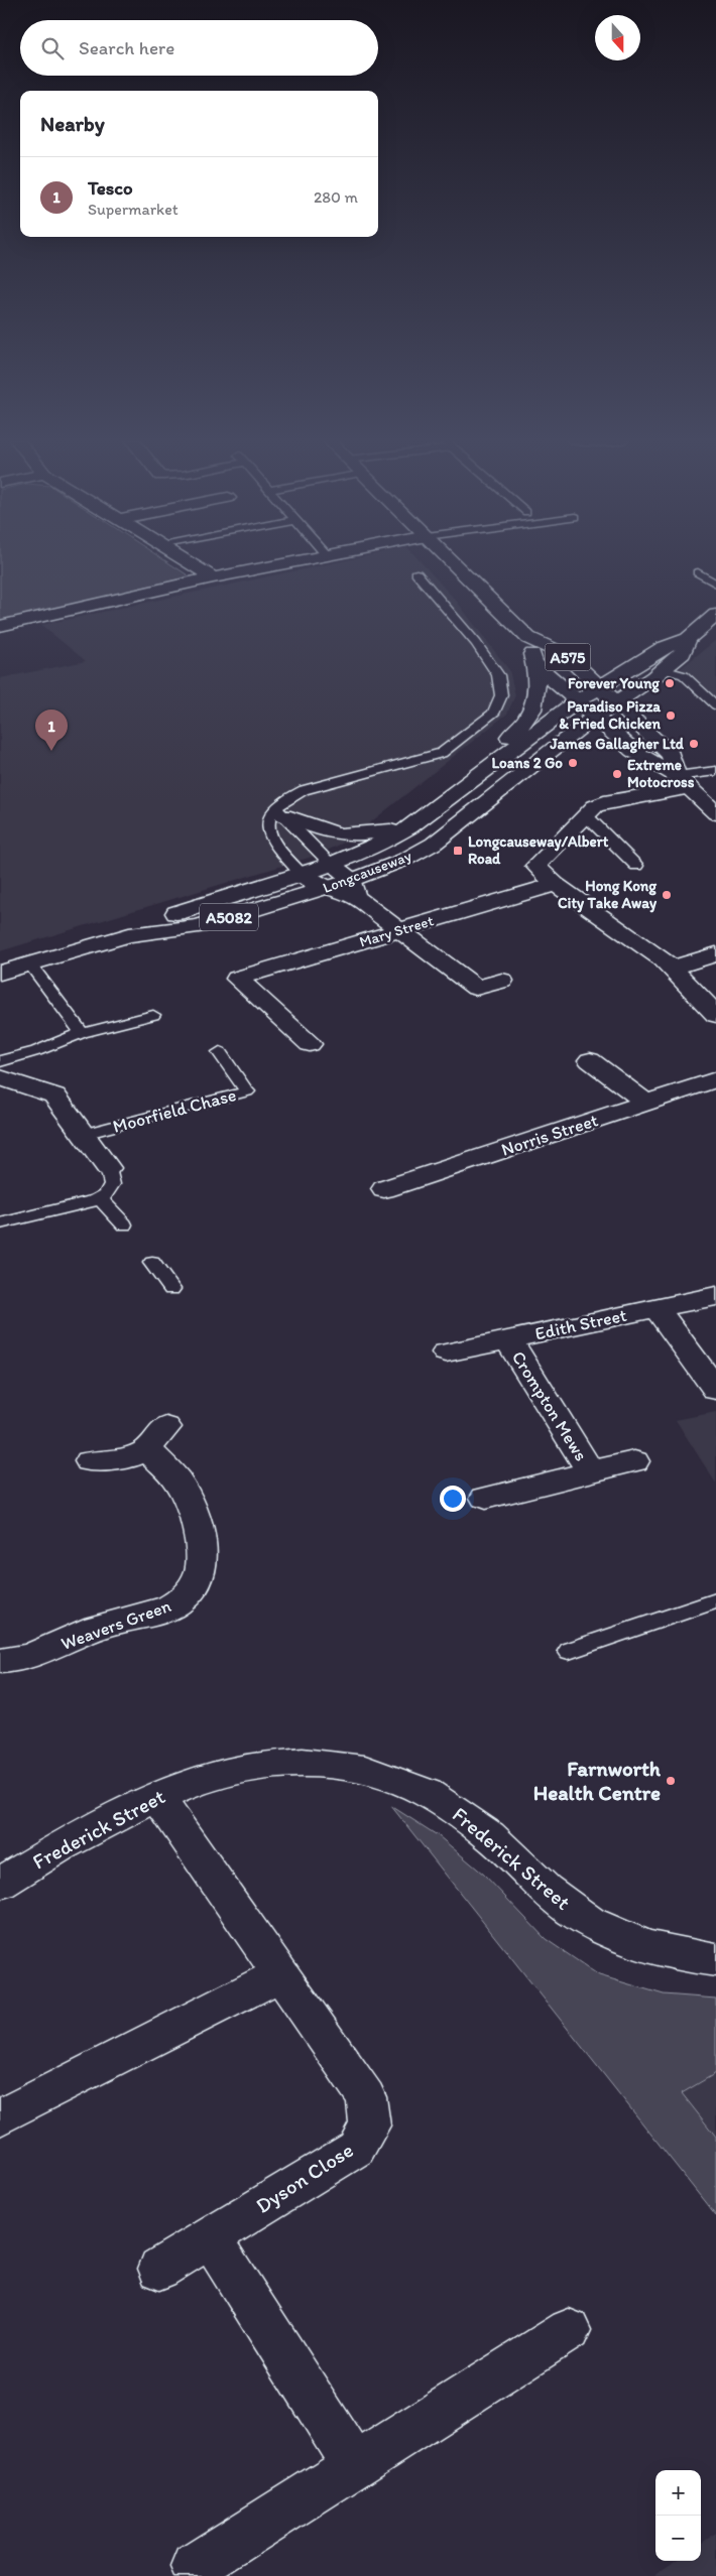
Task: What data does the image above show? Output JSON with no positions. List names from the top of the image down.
{
  "streets": {
    "street": [
      "A575",
      "Longcauseway",
      "A5082",
      "Mary Street",
      "Moorfield Chase",
      "Norris Street",
      "Edith Street",
      "Crompton Mews",
      "Weavers Green",
      "Frederick Street",
      "Dyson Close"
    ]
  },
  "crossings": [
    ["A575", "Longcauseway"],
    ["A575", "A5082"],
    ["Longcauseway", "A5082"],
    ["Edith Street", "Crompton Mews"],
    ["Frederick Street", "Dyson Close"]
  ],
  "places": {
    "other": [
      "Forever Young",
      "Paradiso Pizza & Fried Chicken",
      "James Gallagher Ltd",
      "Loans 2 Go",
      "Extreme Motocross",
      "Hong Kong City Take Away",
      "Farnworth Health Centre"
    ],
    "transit": ["Longcauseway/Albert Road"]
  },
  "north": "bottom",
  "page": {
    "search": "Search here",
    "heading": "Nearby",
    "list": [
      {
        "mark": "1",
        "name": "Tesco",
        "note": "Supermarket",
        "value": "280 m"
      }
    ],
    "pins": "1",
    "map_buttons": ["+", "−"]
  }
}
